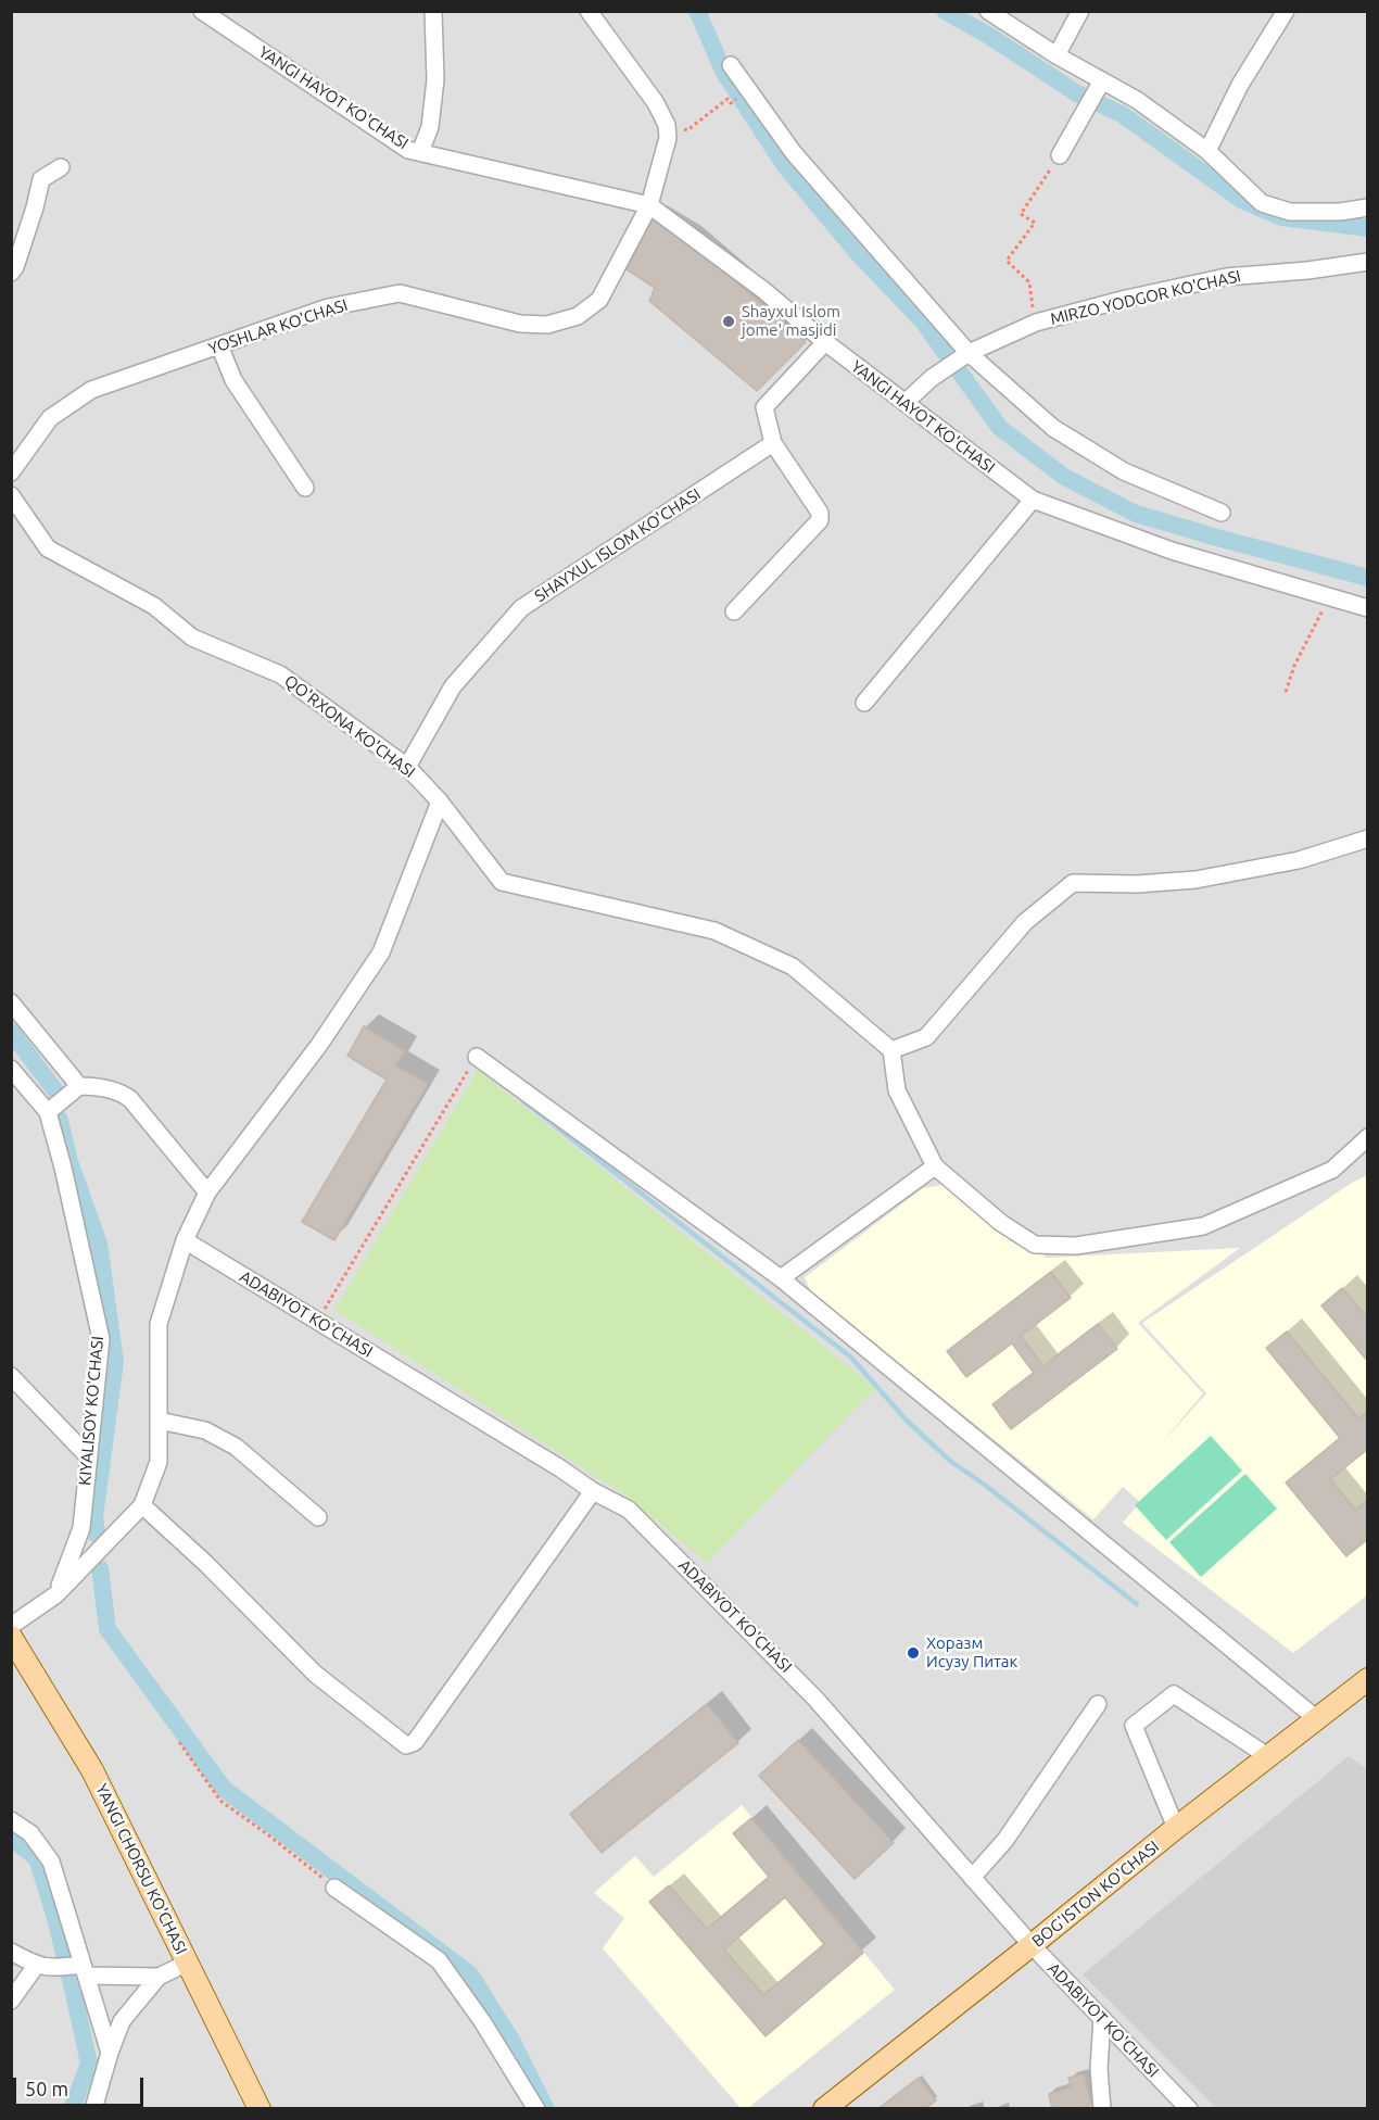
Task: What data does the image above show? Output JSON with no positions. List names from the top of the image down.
{
  "streets": {
    "main road": ["YANGI CHORSU KO'CHASI", "BOG'ISTON KO'CHASI"],
    "street": [
      "YANGI HAYOT KO'CHASI",
      "MIRZO YODGOR KO'CHASI",
      "YOSHLAR KO'CHASI",
      "SHAYXUL ISLOM KO'CHASI",
      "QO'RXONA KO'CHASI",
      "ADABIYOT KO'CHASI",
      "KIYALISOY KO'CHASI"
    ]
  },
  "crossings": [
    ["YANGI HAYOT KO'CHASI", "MIRZO YODGOR KO'CHASI"],
    ["YANGI HAYOT KO'CHASI", "YOSHLAR KO'CHASI"],
    ["SHAYXUL ISLOM KO'CHASI", "QO'RXONA KO'CHASI"],
    ["ADABIYOT KO'CHASI", "BOG'ISTON KO'CHASI"]
  ],
  "places": ["Shayxul Islom jome' masjidi", "Хоразм Исузу Питак"],
  "scale_bar": "50 m"
}
